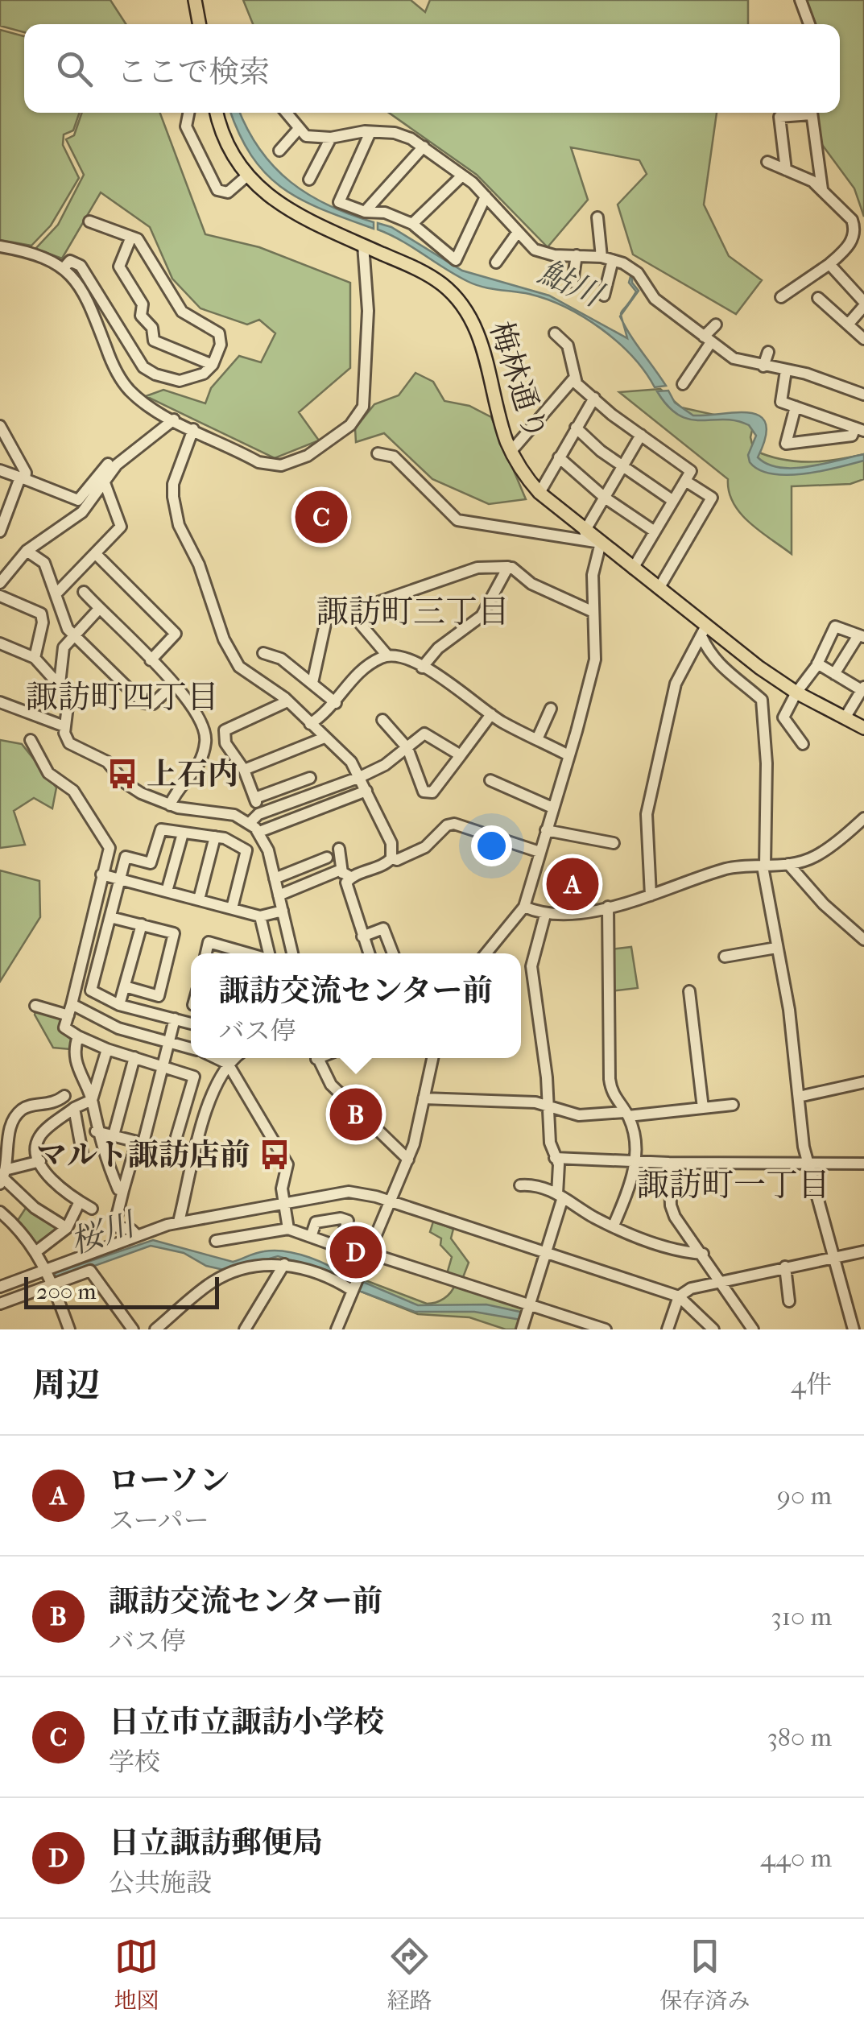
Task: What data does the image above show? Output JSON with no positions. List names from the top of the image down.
{
  "streets": {
    "main road": ["梅林通り"]
  },
  "districts": ["諏訪町三丁目", "諏訪町四丁目", "諏訪町一丁目"],
  "water": ["鮎川", "桜川"],
  "places": {
    "bus stop": ["上石内", "マルト諏訪店前"]
  },
  "scale_bar": "200 m",
  "page": {
    "search": "ここで検索",
    "pins": [
      "C",
      "A",
      "B",
      "D"
    ],
    "popup": ["諏訪交流センター前", "バス停"],
    "scale": "200 m",
    "heading": ["周辺", "4件"],
    "list": [
      {
        "mark": "A",
        "name": "ローソン",
        "note": "スーパー",
        "value": "90 m"
      },
      {
        "mark": "B",
        "name": "諏訪交流センター前",
        "note": "バス停",
        "value": "310 m"
      },
      {
        "mark": "C",
        "name": "日立市立諏訪小学校",
        "note": "学校",
        "value": "380 m"
      },
      {
        "mark": "D",
        "name": "日立諏訪郵便局",
        "note": "公共施設",
        "value": "440 m"
      }
    ],
    "nav": ["地図", "経路", "保存済み"]
  }
}
